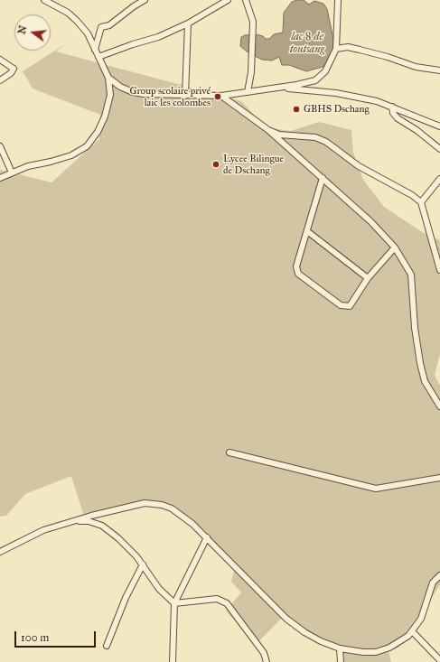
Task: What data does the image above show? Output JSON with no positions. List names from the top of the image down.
{
  "water": ["lac 8 de toutsang"],
  "places": ["Group scolaire privé laic les colombes", "GBHS Dschang", "Lycee Bilingue de Dschang"],
  "scale_bar": "100 m",
  "north": "left"
}
